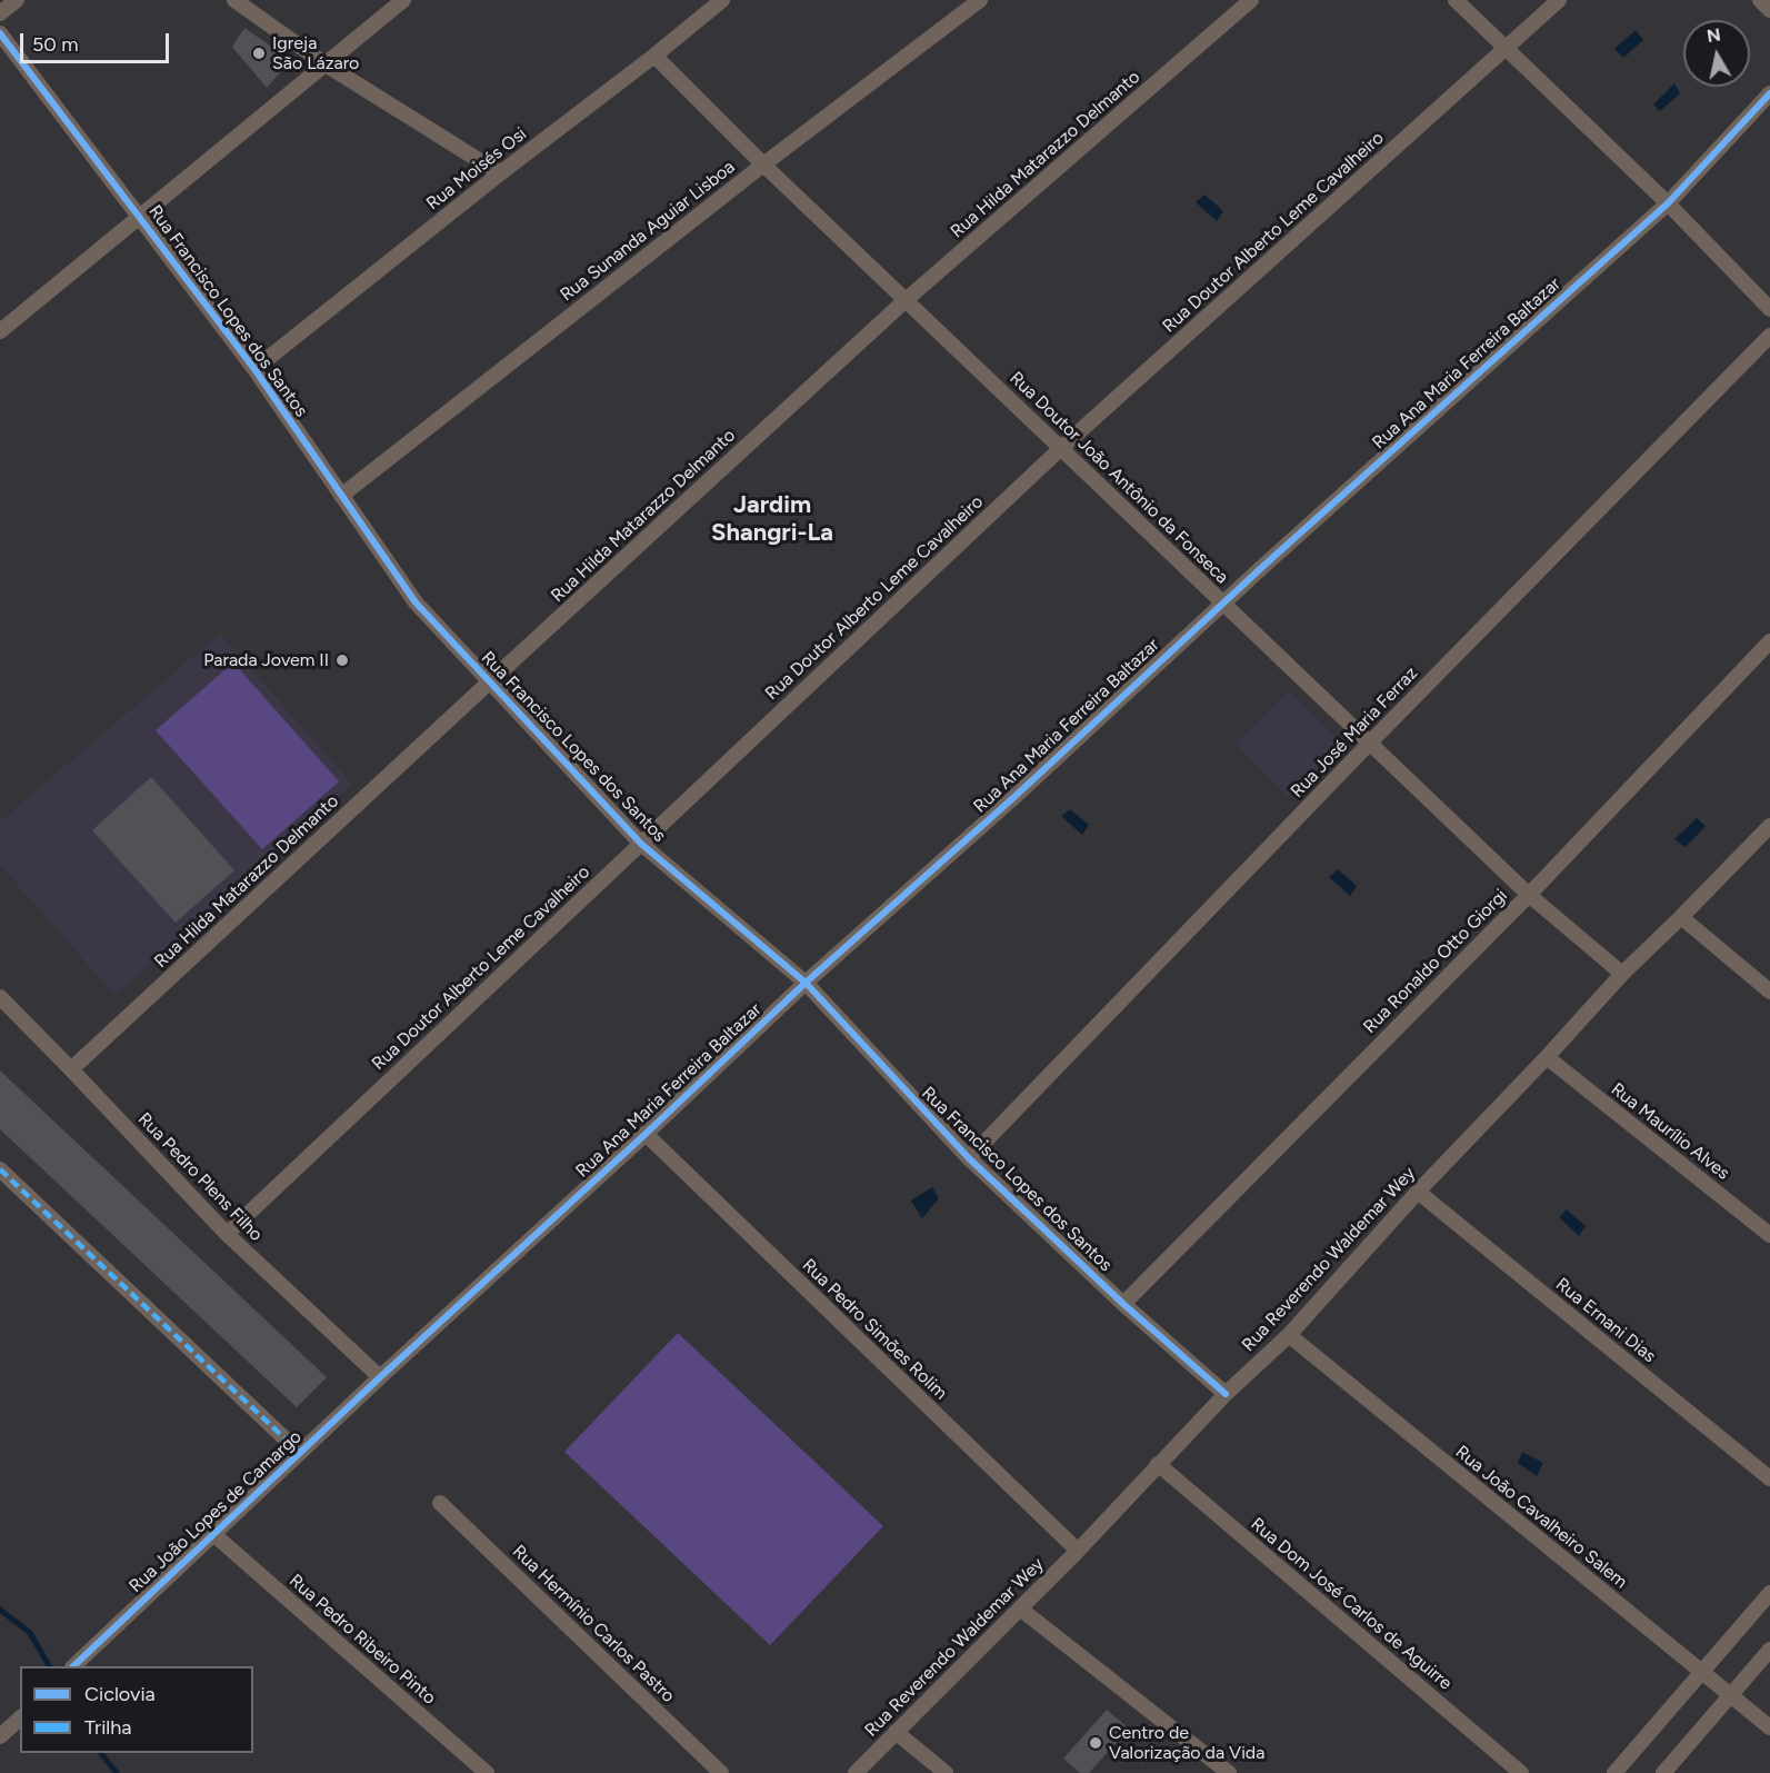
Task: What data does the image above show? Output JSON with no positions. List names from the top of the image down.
{
  "streets": {
    "street": [
      "Rua Hilda Matarazzo Delmanto",
      "Rua Moisés Osi",
      "Rua Sunanda Aguiar Lisboa",
      "Rua Doutor Alberto Leme Cavalheiro",
      "Rua Francisco Lopes dos Santos",
      "Rua Ana Maria Ferreira Baltazar",
      "Rua Doutor João Antônio da Fonseca",
      "Rua José Maria Ferraz",
      "Rua Ronaldo Otto Giorgi",
      "Rua Maurílio Alves",
      "Rua Pedro Plens Filho",
      "Rua Reverendo Waldemar Wey",
      "Rua Ernani Dias",
      "Rua Pedro Simões Rolim",
      "Rua João Lopes de Camargo",
      "Rua João Cavalheiro Salem",
      "Rua Dom José Carlos de Aguirre",
      "Rua Hermínio Carlos Pastro",
      "Rua Pedro Ribeiro Pinto"
    ]
  },
  "crossings": [
    ["Rua Hilda Matarazzo Delmanto", "Rua Francisco Lopes dos Santos"],
    ["Rua Hilda Matarazzo Delmanto", "Rua Doutor João Antônio da Fonseca"],
    ["Rua Hilda Matarazzo Delmanto", "Rua Pedro Plens Filho"],
    ["Rua Moisés Osi", "Rua Francisco Lopes dos Santos"],
    ["Rua Moisés Osi", "Rua Doutor João Antônio da Fonseca"],
    ["Rua Sunanda Aguiar Lisboa", "Rua Francisco Lopes dos Santos"],
    ["Rua Sunanda Aguiar Lisboa", "Rua Doutor João Antônio da Fonseca"],
    ["Rua Doutor Alberto Leme Cavalheiro", "Rua Francisco Lopes dos Santos"],
    ["Rua Doutor Alberto Leme Cavalheiro", "Rua Doutor João Antônio da Fonseca"],
    ["Rua Doutor Alberto Leme Cavalheiro", "Rua Pedro Plens Filho"],
    ["Rua Francisco Lopes dos Santos", "Rua Ana Maria Ferreira Baltazar"],
    ["Rua Francisco Lopes dos Santos", "Rua José Maria Ferraz"],
    ["Rua Francisco Lopes dos Santos", "Rua Ronaldo Otto Giorgi"],
    ["Rua Francisco Lopes dos Santos", "Rua Reverendo Waldemar Wey"],
    ["Rua Ana Maria Ferreira Baltazar", "Rua Doutor João Antônio da Fonseca"],
    ["Rua Ana Maria Ferreira Baltazar", "Rua Pedro Plens Filho"],
    ["Rua Ana Maria Ferreira Baltazar", "Rua Pedro Simões Rolim"],
    ["Rua Ana Maria Ferreira Baltazar", "Rua João Lopes de Camargo"],
    ["Rua Doutor João Antônio da Fonseca", "Rua José Maria Ferraz"],
    ["Rua Doutor João Antônio da Fonseca", "Rua Ronaldo Otto Giorgi"],
    ["Rua Doutor João Antônio da Fonseca", "Rua Reverendo Waldemar Wey"],
    ["Rua Maurílio Alves", "Rua Reverendo Waldemar Wey"],
    ["Rua Pedro Plens Filho", "Rua João Lopes de Camargo"],
    ["Rua Reverendo Waldemar Wey", "Rua Ernani Dias"],
    ["Rua Reverendo Waldemar Wey", "Rua Pedro Simões Rolim"],
    ["Rua Reverendo Waldemar Wey", "Rua João Cavalheiro Salem"],
    ["Rua Reverendo Waldemar Wey", "Rua Dom José Carlos de Aguirre"],
    ["Rua João Lopes de Camargo", "Rua Pedro Ribeiro Pinto"]
  ],
  "districts": ["Jardim Shangri-La"],
  "places": ["Igreja São Lázaro", "Parada Jovem II", "Centro de Valorização da Vida"],
  "legend": ["Ciclovia", "Trilha"],
  "scale_bar": "50 m",
  "north": "top"
}
